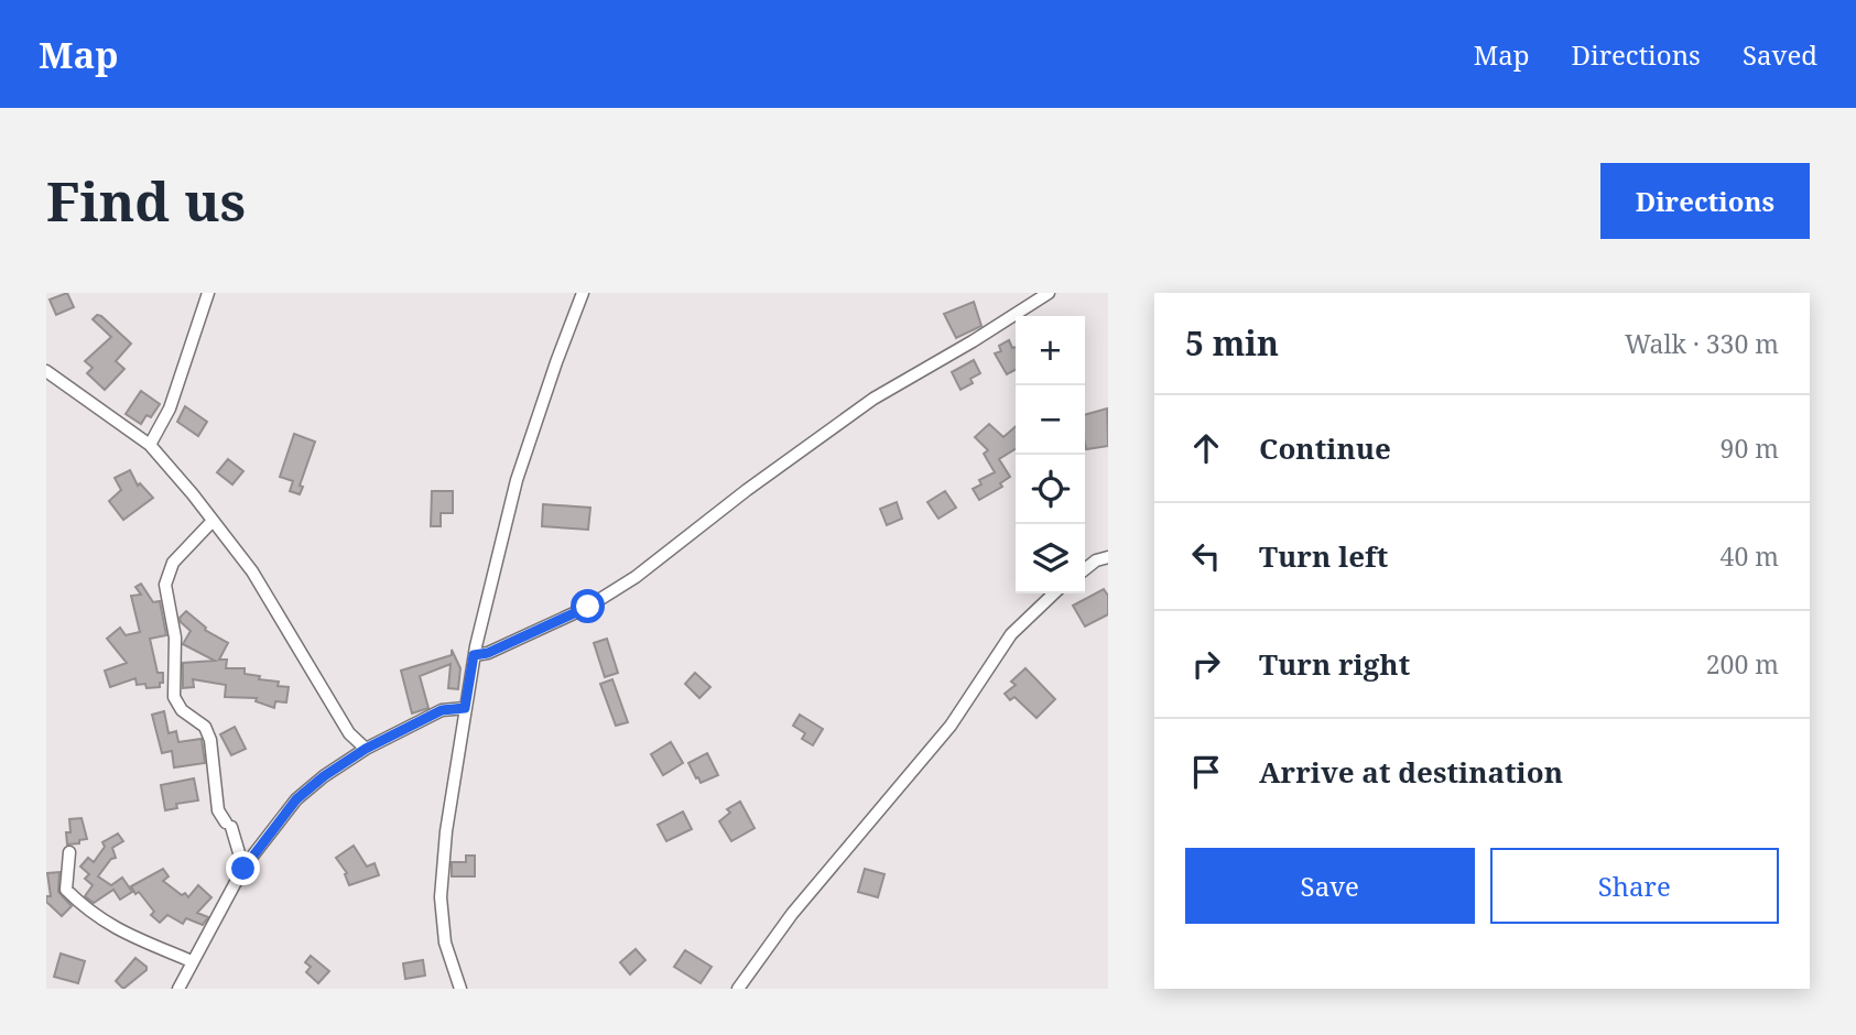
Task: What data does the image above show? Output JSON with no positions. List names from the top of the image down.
{
  "page": {
    "header": "Map",
    "nav": ["Map", "Directions", "Saved"],
    "buttons": [
      "Directions",
      ["Save", "Share"]
    ],
    "title": "Find us",
    "heading": ["5 min", "Walk · 330 m"],
    "map_buttons": ["+", "−"],
    "list": [
      ["Continue", "90 m"],
      ["Turn left", "40 m"],
      ["Turn right", "200 m"],
      "Arrive at destination"
    ]
  }
}
